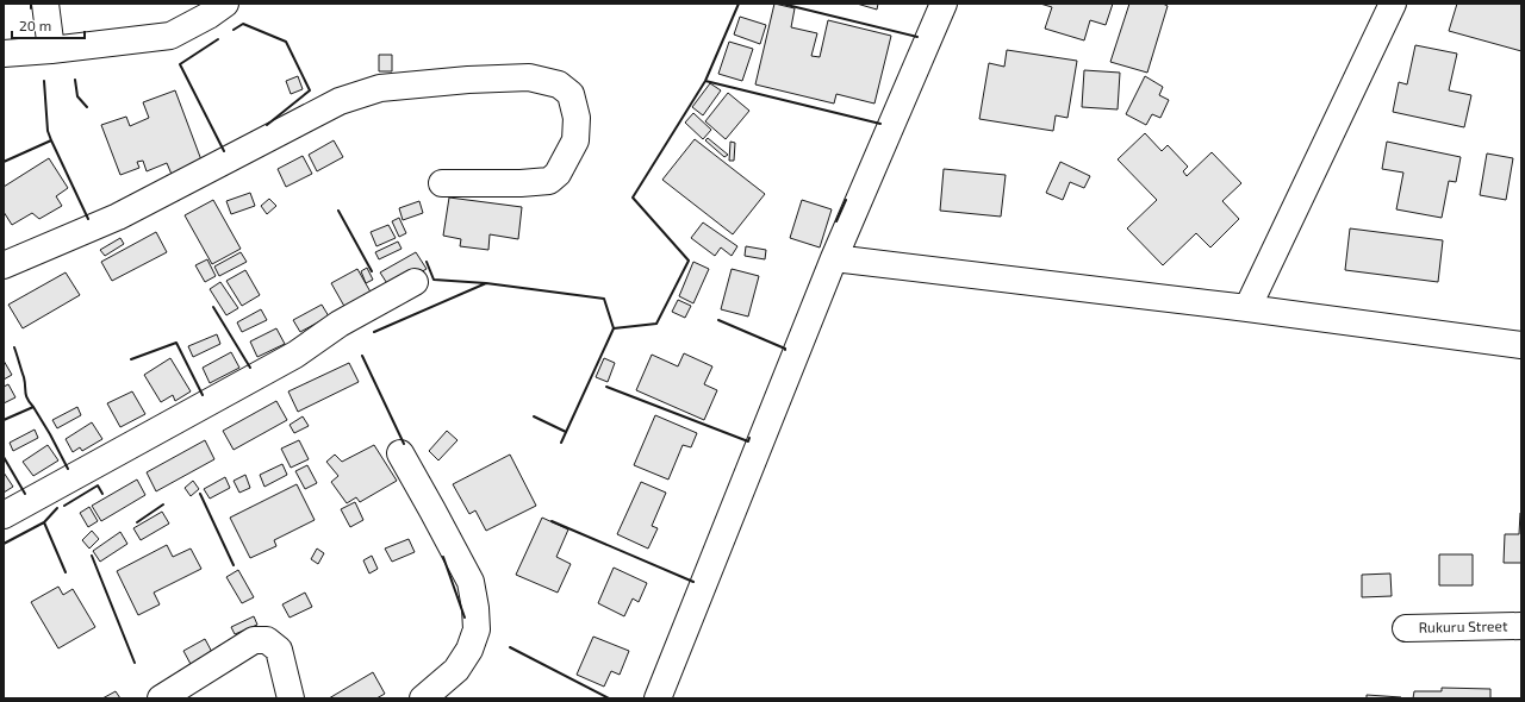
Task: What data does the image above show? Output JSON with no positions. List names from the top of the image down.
{
  "streets": {
    "street": ["Rukuru Street"]
  },
  "scale_bar": "20 m"
}
